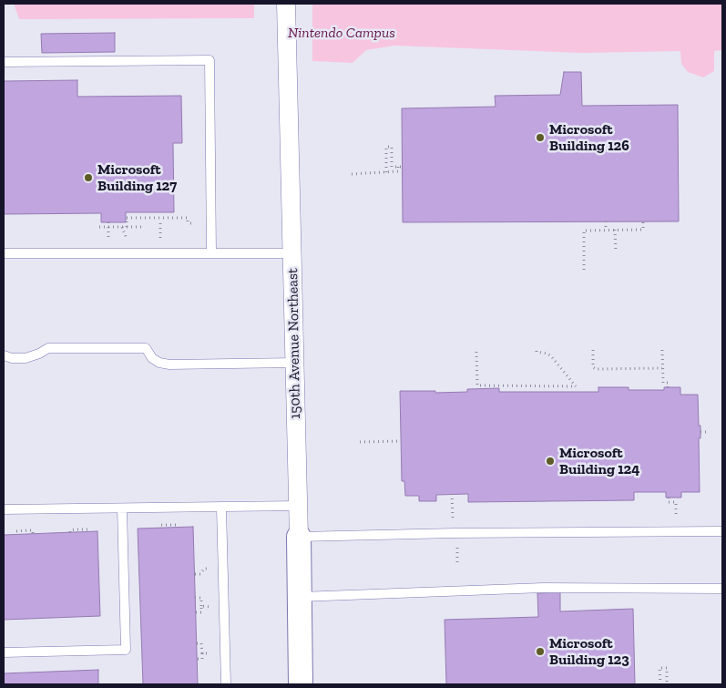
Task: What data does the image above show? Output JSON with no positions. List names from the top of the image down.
{
  "streets": {
    "street": ["150th Avenue Northeast"]
  },
  "parks": ["Nintendo Campus"],
  "places": [
    "Microsoft Building 126",
    "Microsoft Building 127",
    "Microsoft Building 124",
    "Microsoft Building 123"
  ]
}
